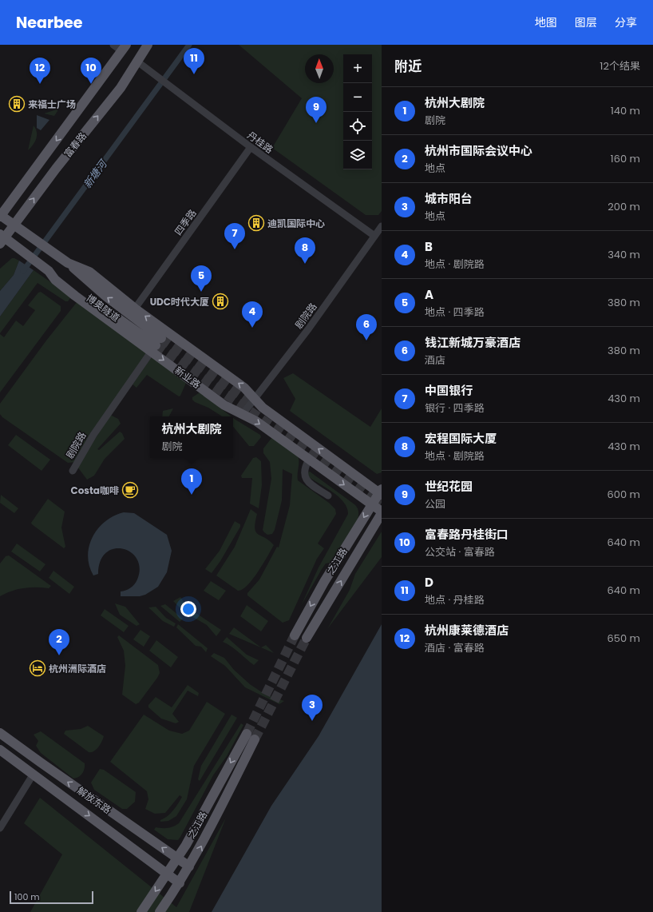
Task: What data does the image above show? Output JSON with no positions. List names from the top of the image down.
{
  "streets": {
    "main road": [
      "富春路",
      "博奥隧道",
      "新业路",
      "之江路",
      "解放东路"
    ],
    "street": ["丹桂路", "四季路", "剧院路"]
  },
  "crossings": [
    ["丹桂路", "富春路"],
    ["丹桂路", "四季路"],
    ["丹桂路", "剧院路"],
    ["富春路", "新业路"],
    ["博奥隧道", "剧院路"],
    ["博奥隧道", "新业路"],
    ["剧院路", "新业路"],
    ["新业路", "之江路"],
    ["之江路", "解放东路"]
  ],
  "water": ["新塘河"],
  "places": {
    "building": ["来福士广场", "迪凯国际中心", "UDC时代大厦"],
    "cafe": ["Costa咖啡"],
    "hotel": ["杭州洲际酒店"]
  },
  "scale_bar": "100 m",
  "north": "top",
  "page": {
    "header": "Nearbee",
    "nav": ["地图", "图层", "分享"],
    "heading": ["附近", "12个结果"],
    "pins": [
      "11",
      "10",
      "12",
      "9",
      "7",
      "8",
      "5",
      "4",
      "6",
      "1",
      "2",
      "3"
    ],
    "map_buttons": ["+", "−"],
    "list": [
      {
        "mark": "1",
        "name": "杭州大剧院",
        "note": "剧院",
        "value": "140 m"
      },
      {
        "mark": "2",
        "name": "杭州市国际会议中心",
        "note": "地点",
        "value": "160 m"
      },
      {
        "mark": "3",
        "name": "城市阳台",
        "note": "地点",
        "value": "200 m"
      },
      {
        "mark": "4",
        "name": "B",
        "note": "地点 · 剧院路",
        "value": "340 m"
      },
      {
        "mark": "5",
        "name": "A",
        "note": "地点 · 四季路",
        "value": "380 m"
      },
      {
        "mark": "6",
        "name": "钱江新城万豪酒店",
        "note": "酒店",
        "value": "380 m"
      },
      {
        "mark": "7",
        "name": "中国银行",
        "note": "银行 · 四季路",
        "value": "430 m"
      },
      {
        "mark": "8",
        "name": "宏程国际大厦",
        "note": "地点 · 剧院路",
        "value": "430 m"
      },
      {
        "mark": "9",
        "name": "世纪花园",
        "note": "公园",
        "value": "600 m"
      },
      {
        "mark": "10",
        "name": "富春路丹桂街口",
        "note": "公交站 · 富春路",
        "value": "640 m"
      },
      {
        "mark": "11",
        "name": "D",
        "note": "地点 · 丹桂路",
        "value": "640 m"
      },
      {
        "mark": "12",
        "name": "杭州康莱德酒店",
        "note": "酒店 · 富春路",
        "value": "650 m"
      }
    ],
    "popup": ["杭州大剧院", "剧院"],
    "scale": "100 m"
  }
}
